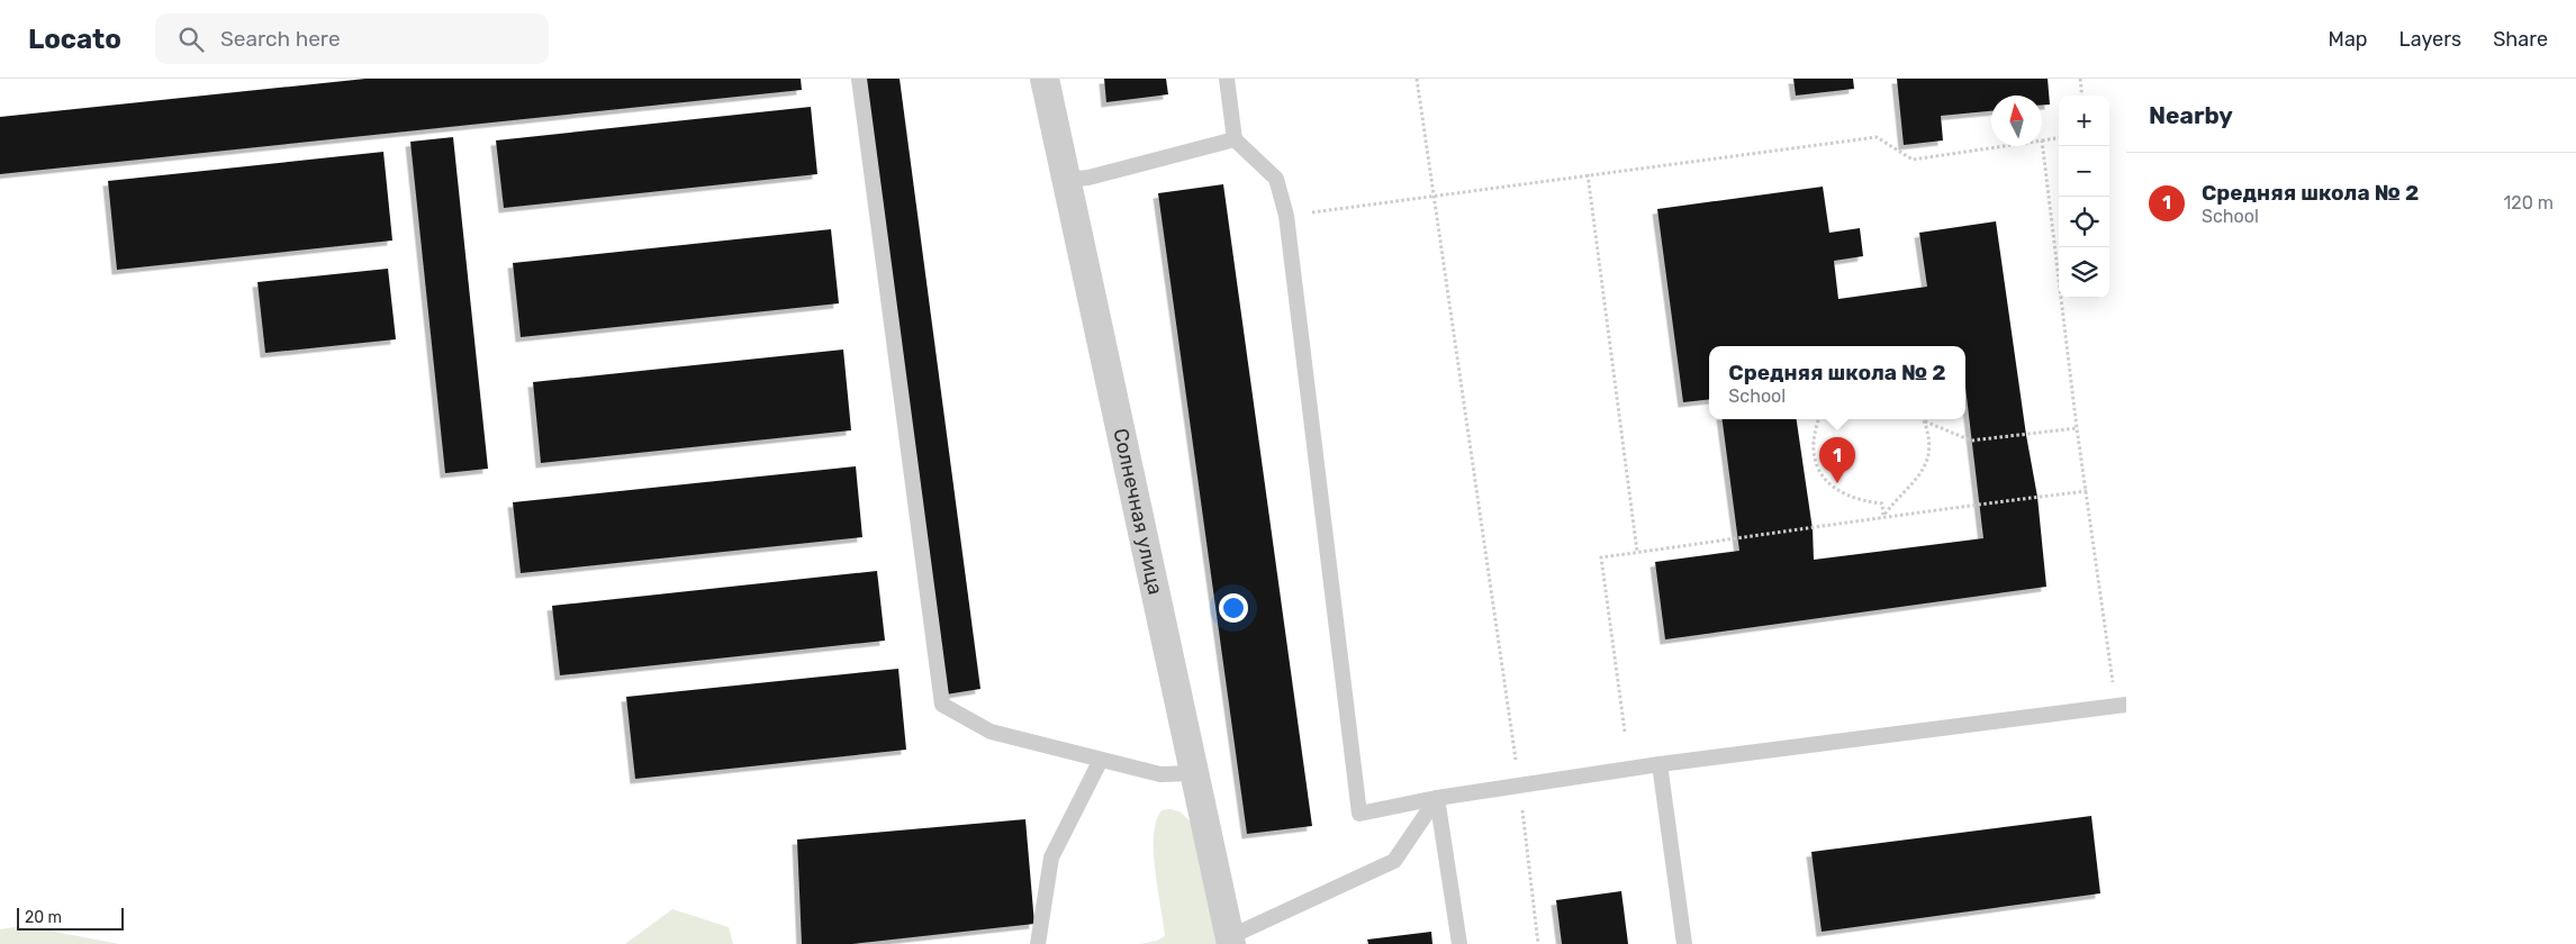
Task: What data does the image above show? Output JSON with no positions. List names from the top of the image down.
{
  "streets": {
    "street": ["Солнечная улица"]
  },
  "scale_bar": "20 m",
  "north": "top",
  "page": {
    "header": "Locato",
    "search": "Search here",
    "nav": ["Map", "Layers", "Share"],
    "heading": "Nearby",
    "map_buttons": ["+", "−"],
    "list": [
      {
        "mark": "1",
        "name": "Средняя школа № 2",
        "note": "School",
        "value": "120 m"
      }
    ],
    "popup": ["Средняя школа № 2", "School"],
    "pins": "1",
    "scale": "20 m"
  }
}
